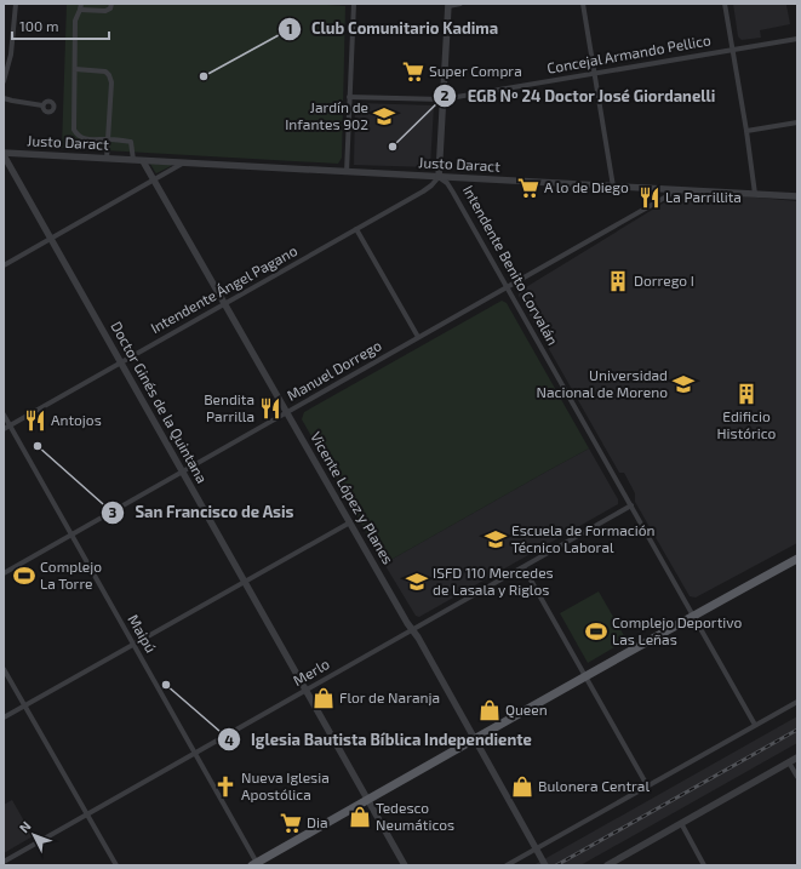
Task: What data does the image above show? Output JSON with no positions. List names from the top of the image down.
{
  "streets": {
    "street": [
      "Concejal Armando Pellico",
      "Justo Daract",
      "Intendente Benito Corvalán",
      "Intendente Ángel Pagano",
      "Manuel Dorrego",
      "Doctor Ginés de la Quintana",
      "Vicente López y Planes",
      "Maipú",
      "Merlo"
    ]
  },
  "crossings": [
    ["Justo Daract", "Intendente Benito Corvalán"],
    ["Justo Daract", "Intendente Ángel Pagano"],
    ["Justo Daract", "Manuel Dorrego"],
    ["Justo Daract", "Doctor Ginés de la Quintana"],
    ["Justo Daract", "Vicente López y Planes"],
    ["Intendente Benito Corvalán", "Intendente Ángel Pagano"],
    ["Intendente Benito Corvalán", "Manuel Dorrego"],
    ["Intendente Benito Corvalán", "Merlo"],
    ["Intendente Ángel Pagano", "Doctor Ginés de la Quintana"],
    ["Intendente Ángel Pagano", "Vicente López y Planes"],
    ["Intendente Ángel Pagano", "Maipú"],
    ["Manuel Dorrego", "Doctor Ginés de la Quintana"],
    ["Manuel Dorrego", "Vicente López y Planes"],
    ["Manuel Dorrego", "Maipú"],
    ["Doctor Ginés de la Quintana", "Merlo"],
    ["Vicente López y Planes", "Merlo"],
    ["Maipú", "Merlo"]
  ],
  "places": {
    "supermarket": ["Super Compra", "A lo de Diego", "Dia"],
    "other": [
      "Club Comunitario Kadima",
      "EGB Nº 24 Doctor José Giordanelli",
      "San Francisco de Asis",
      "Iglesia Bautista Bíblica Independiente"
    ],
    "school or university": [
      "Jardín de Infantes 902",
      "Universidad Nacional de Moreno",
      "Escuela de Formación Técnico Laboral",
      "ISFD 110 Mercedes de Lasala y Riglos"
    ],
    "restaurant": ["La Parrillita", "Bendita Parrilla", "Antojos"],
    "building": ["Dorrego I", "Edificio Histórico"],
    "sports": ["Complejo La Torre", "Complejo Deportivo Las Leñas"],
    "shop": [
      "Flor de Naranja",
      "Queen",
      "Bulonera Central",
      "Tedesco Neumáticos"
    ],
    "church": ["Nueva Iglesia Apostólica"]
  },
  "scale_bar": "100 m",
  "north": "top left"
}
